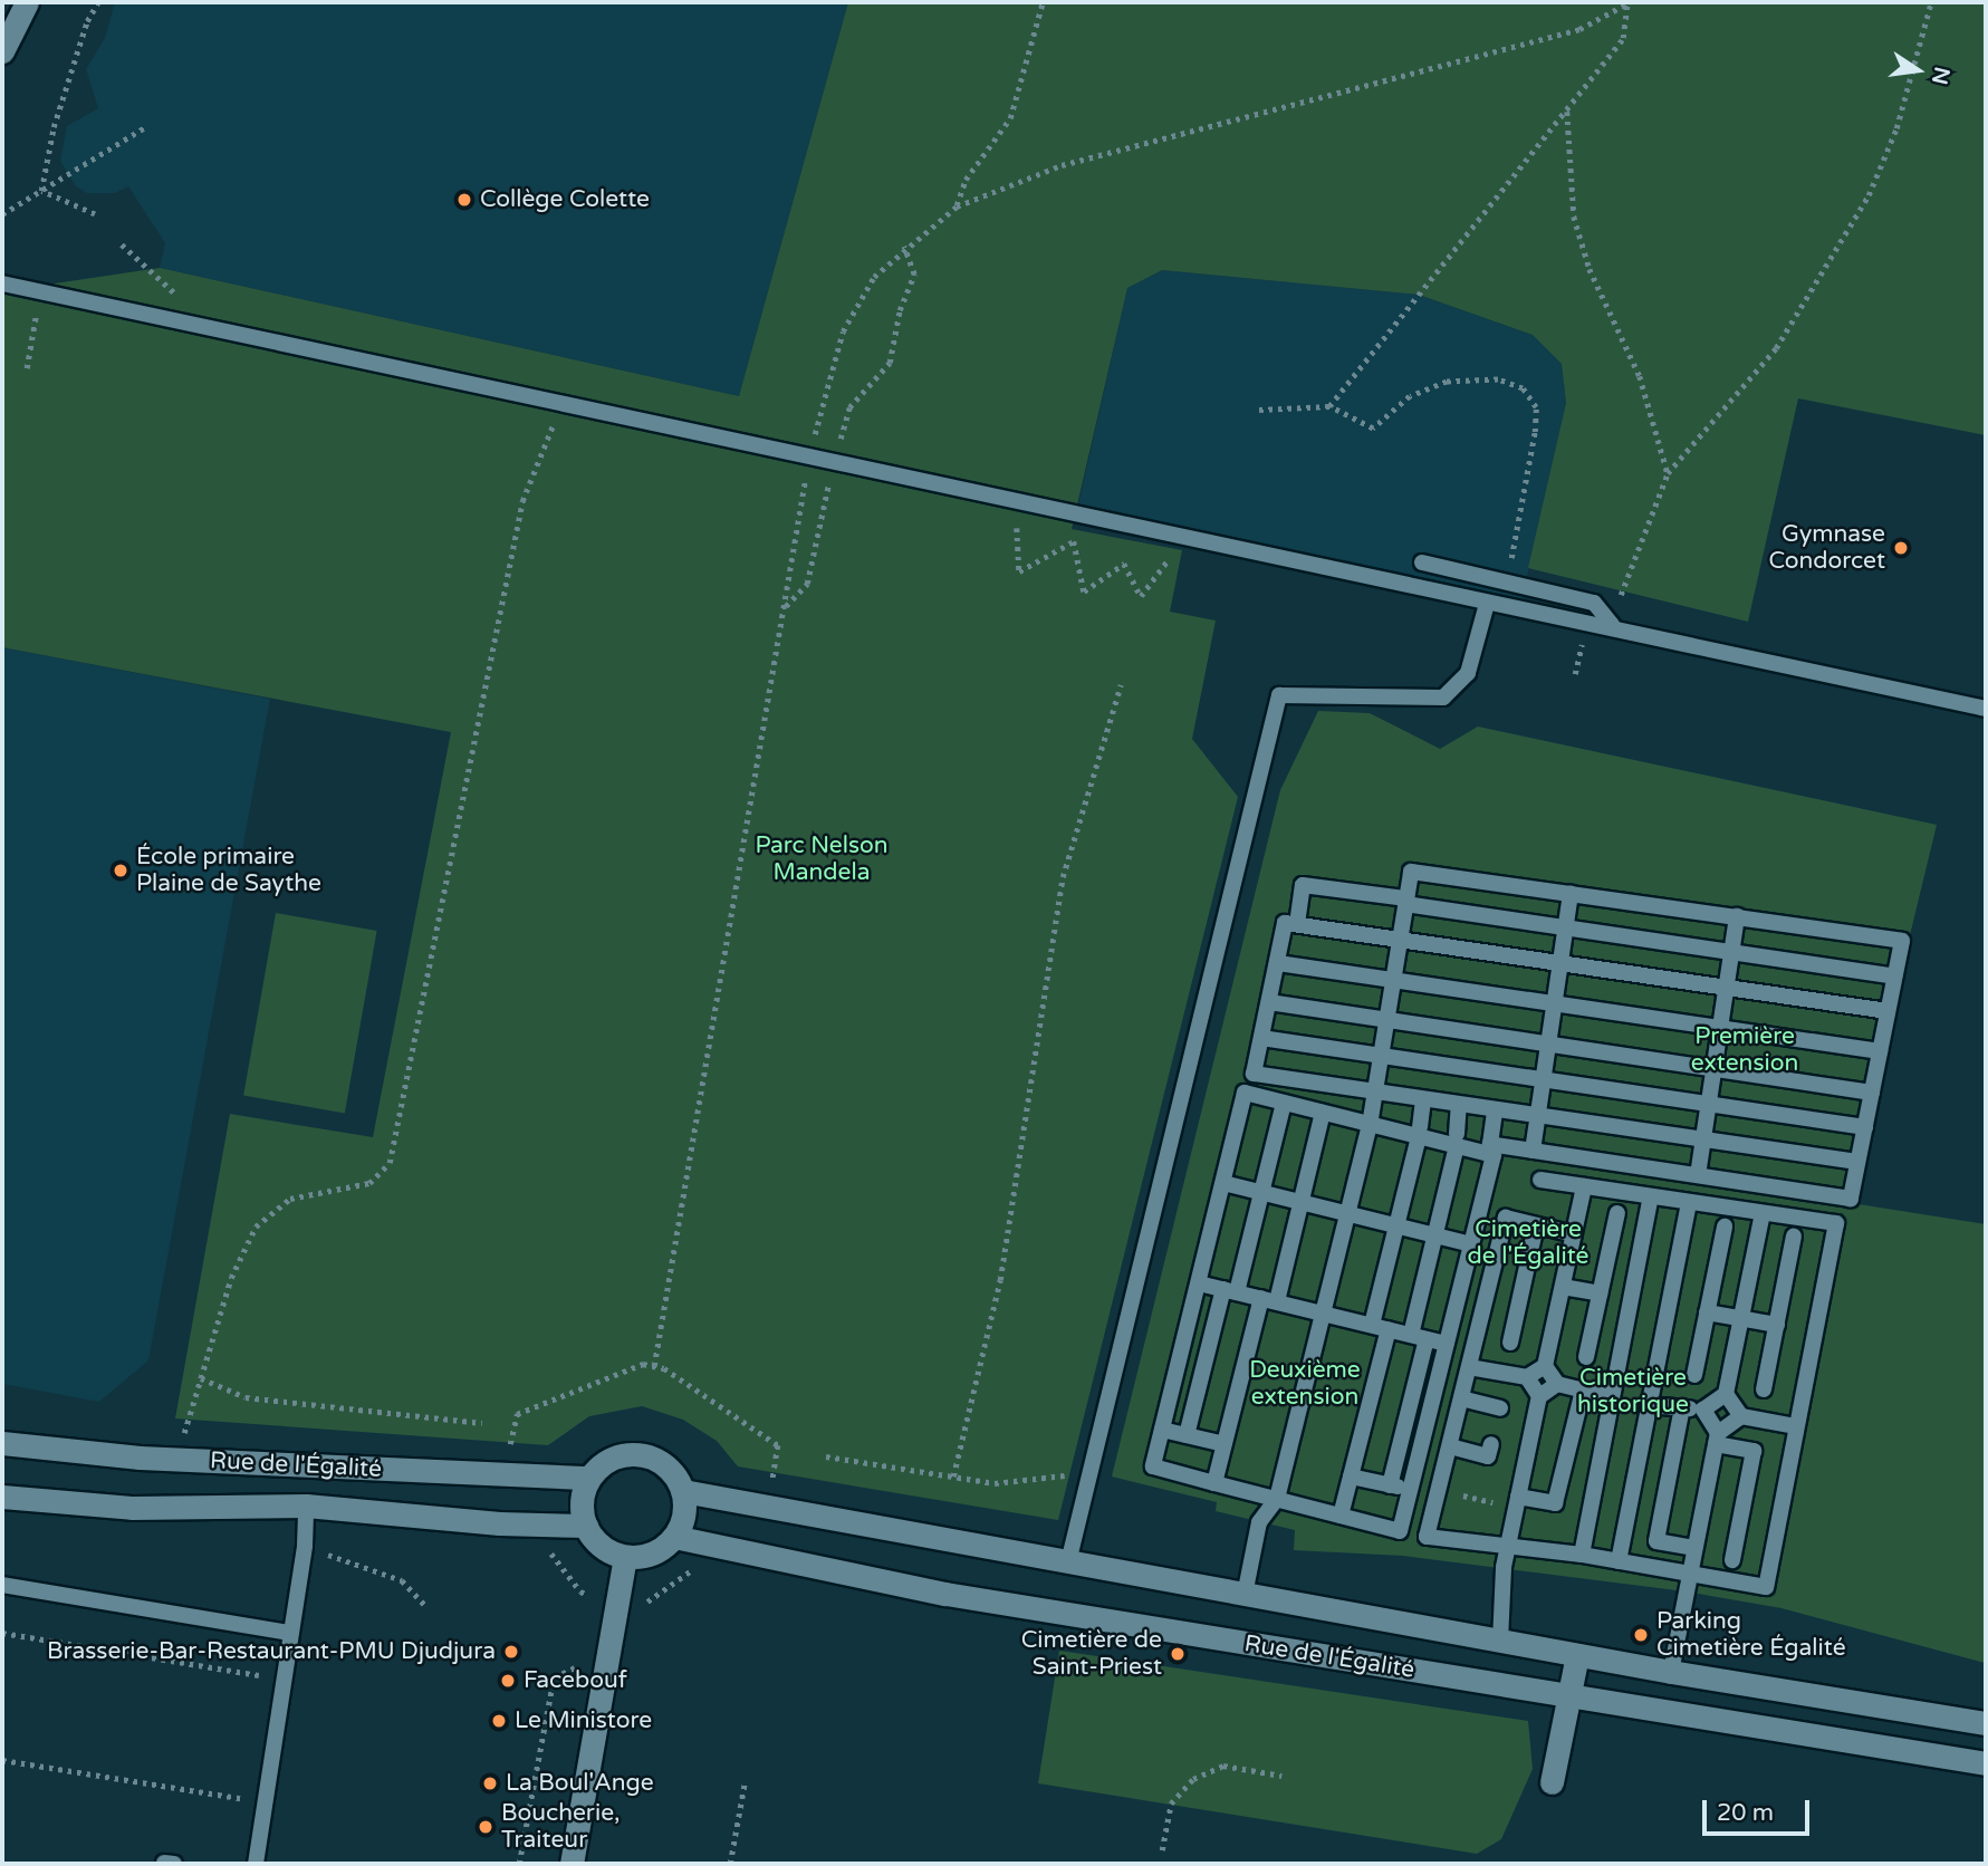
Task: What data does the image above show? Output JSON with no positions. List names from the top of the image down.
{
  "streets": {
    "street": ["Rue de l'Égalité"]
  },
  "parks": [
    "Parc Nelson Mandela",
    "Première extension",
    "Cimetière de l'Égalité",
    "Deuxième extension",
    "Cimetière historique"
  ],
  "places": [
    "Collège Colette",
    "Gymnase Condorcet",
    "École primaire Plaine de Saythe",
    "Parking Cimetière Égalité",
    "Brasserie-Bar-Restaurant-PMU Djudjura",
    "Cimetière de Saint-Priest",
    "Facebouf",
    "Le Ministore",
    "La Boul'Ange",
    "Boucherie, Traiteur"
  ],
  "scale_bar": "20 m",
  "north": "right"
}
